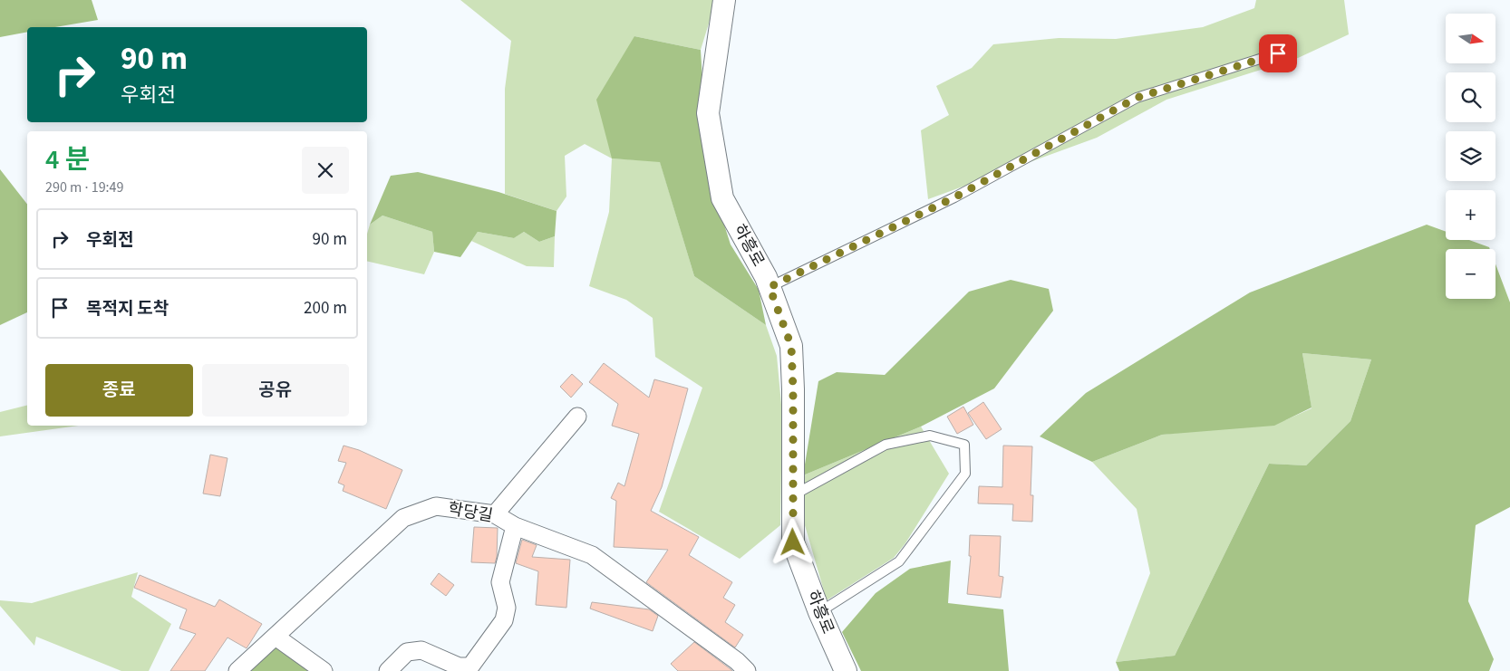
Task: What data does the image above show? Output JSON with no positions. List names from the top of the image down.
{
  "streets": {
    "street": ["하흥로", "학당길"]
  },
  "north": "right",
  "page": {
    "map_buttons": ["+", "−"],
    "turn": ["90 m", "우회전"],
    "heading": ["4 분", "290 m · 19:49"],
    "list": [
      {
        "name": "우회전",
        "value": "90 m"
      },
      {
        "name": "목적지 도착",
        "value": "200 m"
      }
    ],
    "buttons": ["종료", "공유"]
  }
}
